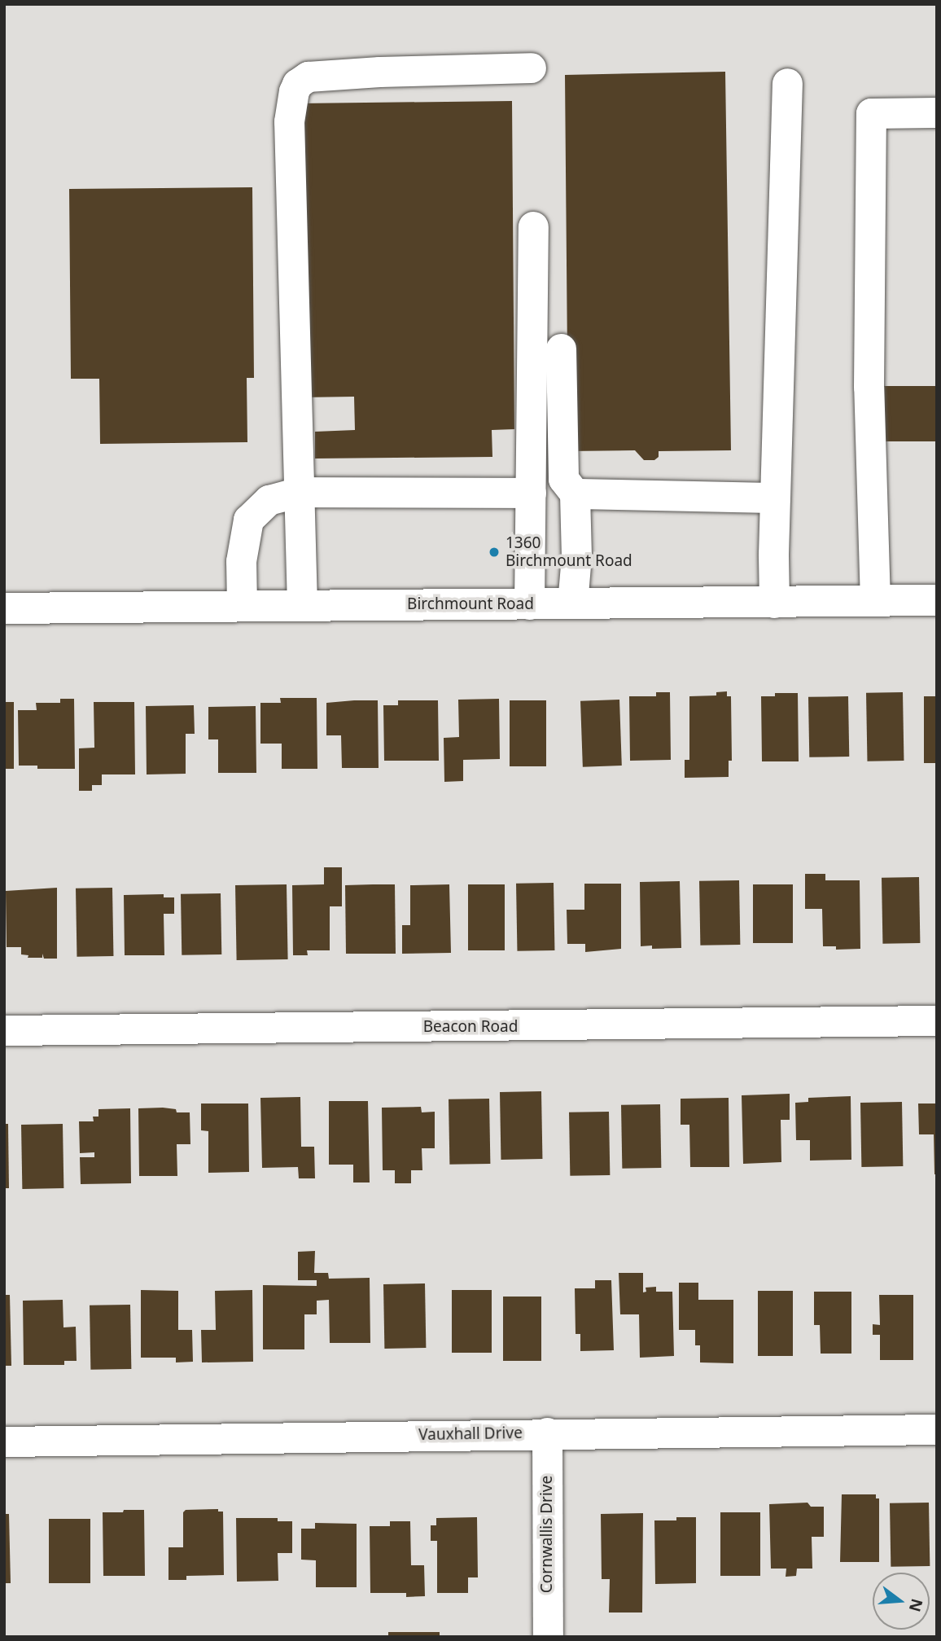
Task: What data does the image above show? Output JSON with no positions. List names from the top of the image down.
{
  "streets": {
    "main road": ["Birchmount Road"],
    "street": ["Beacon Road", "Vauxhall Drive", "Cornwallis Drive"]
  },
  "crossings": [
    ["Vauxhall Drive", "Cornwallis Drive"]
  ],
  "places": ["1360 Birchmount Road"],
  "north": "right"
}
